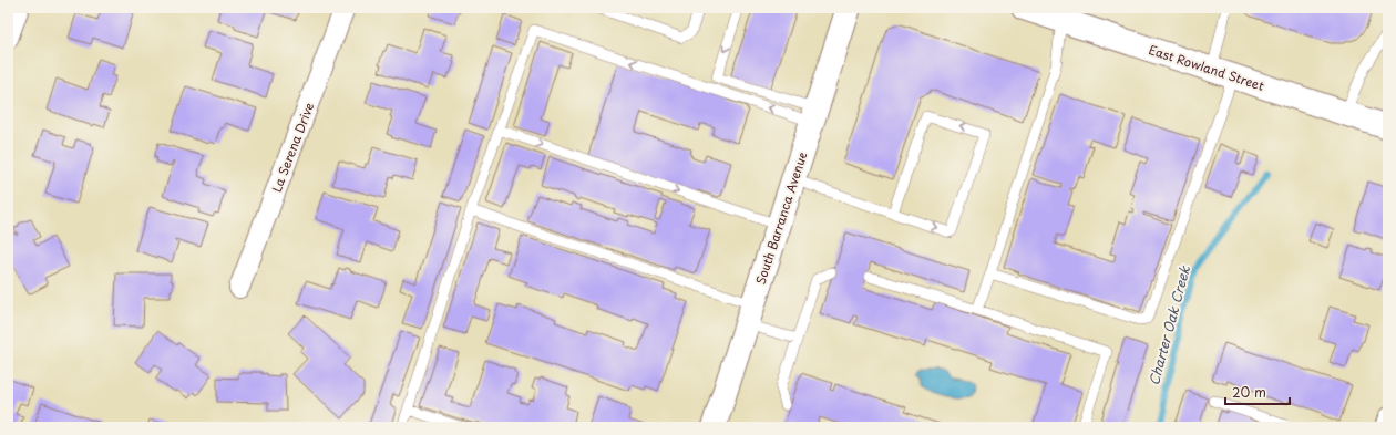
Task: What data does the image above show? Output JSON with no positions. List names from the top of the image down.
{
  "streets": {
    "main road": ["East Rowland Street", "South Barranca Avenue"],
    "street": ["La Serena Drive"]
  },
  "water": ["Charter Oak Creek"],
  "scale_bar": "20 m"
}
